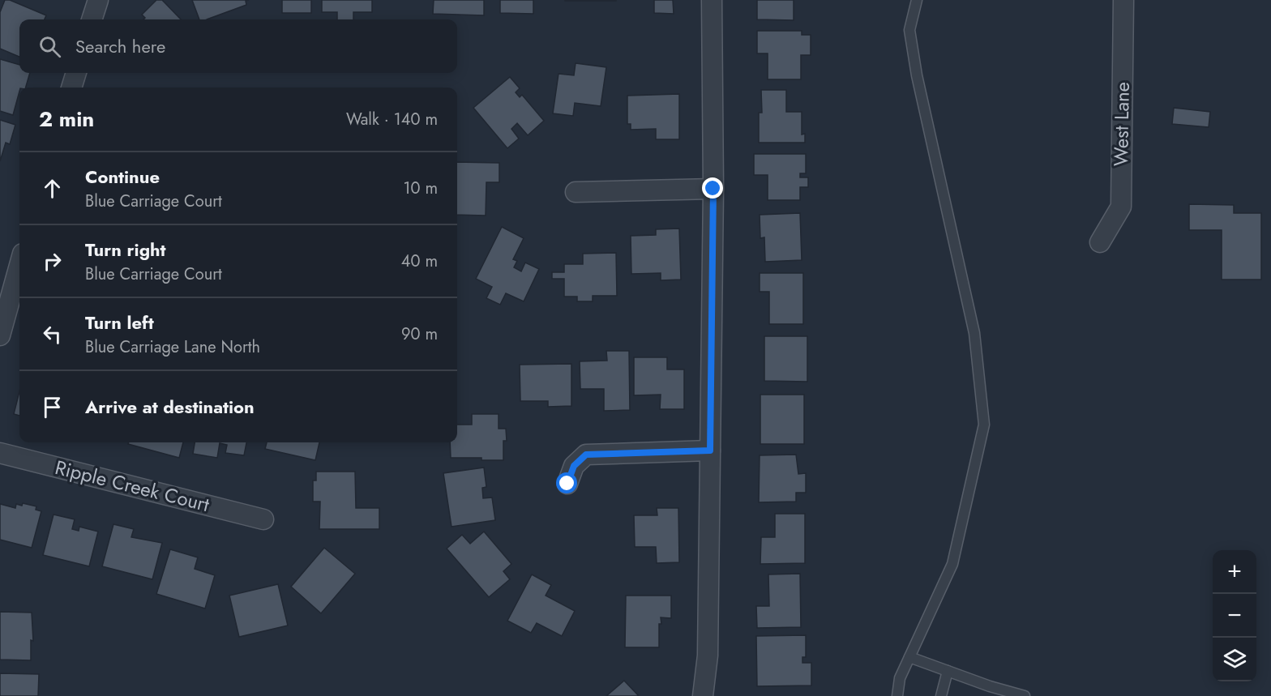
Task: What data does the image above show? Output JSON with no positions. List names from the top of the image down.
{
  "streets": {
    "street": ["West Lane", "Ripple Creek Court"]
  },
  "page": {
    "search": "Search here",
    "heading": ["2 min", "Walk · 140 m"],
    "list": [
      ["Continue", "Blue Carriage Court", "10 m"],
      ["Turn right", "Blue Carriage Court", "40 m"],
      ["Turn left", "Blue Carriage Lane North", "90 m"],
      "Arrive at destination"
    ],
    "map_buttons": ["+", "−"]
  }
}
